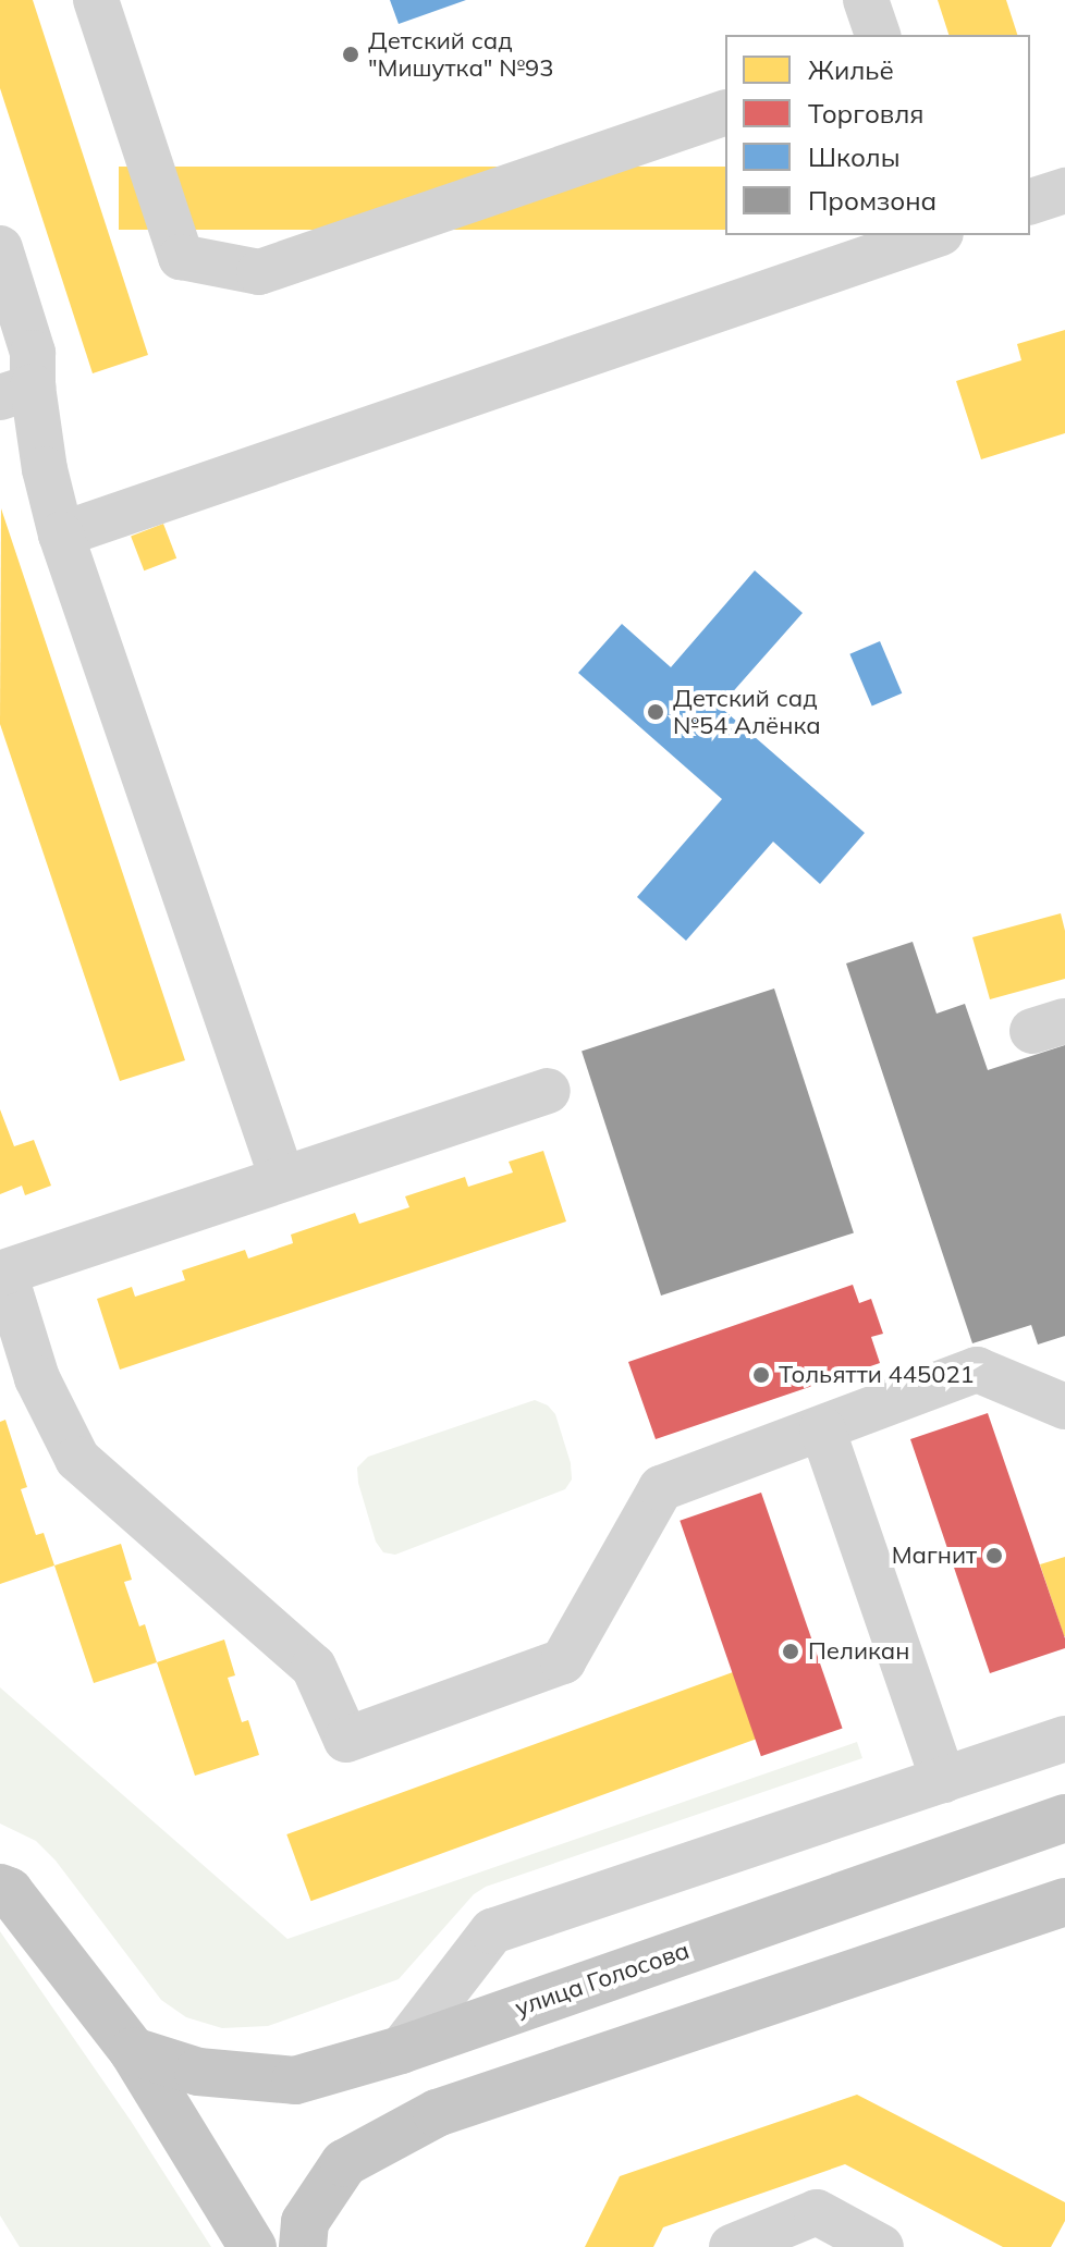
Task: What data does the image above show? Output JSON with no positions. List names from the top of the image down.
{
  "streets": {
    "main road": ["улица Голосова"]
  },
  "places": [
    "Детский сад \"Мишутка\" №93",
    "Детский сад №54 Алёнка",
    "Тольятти 445021",
    "Магнит",
    "Пеликан"
  ],
  "legend": [
    "Жильё",
    "Торговля",
    "Школы",
    "Промзона"
  ]
}
